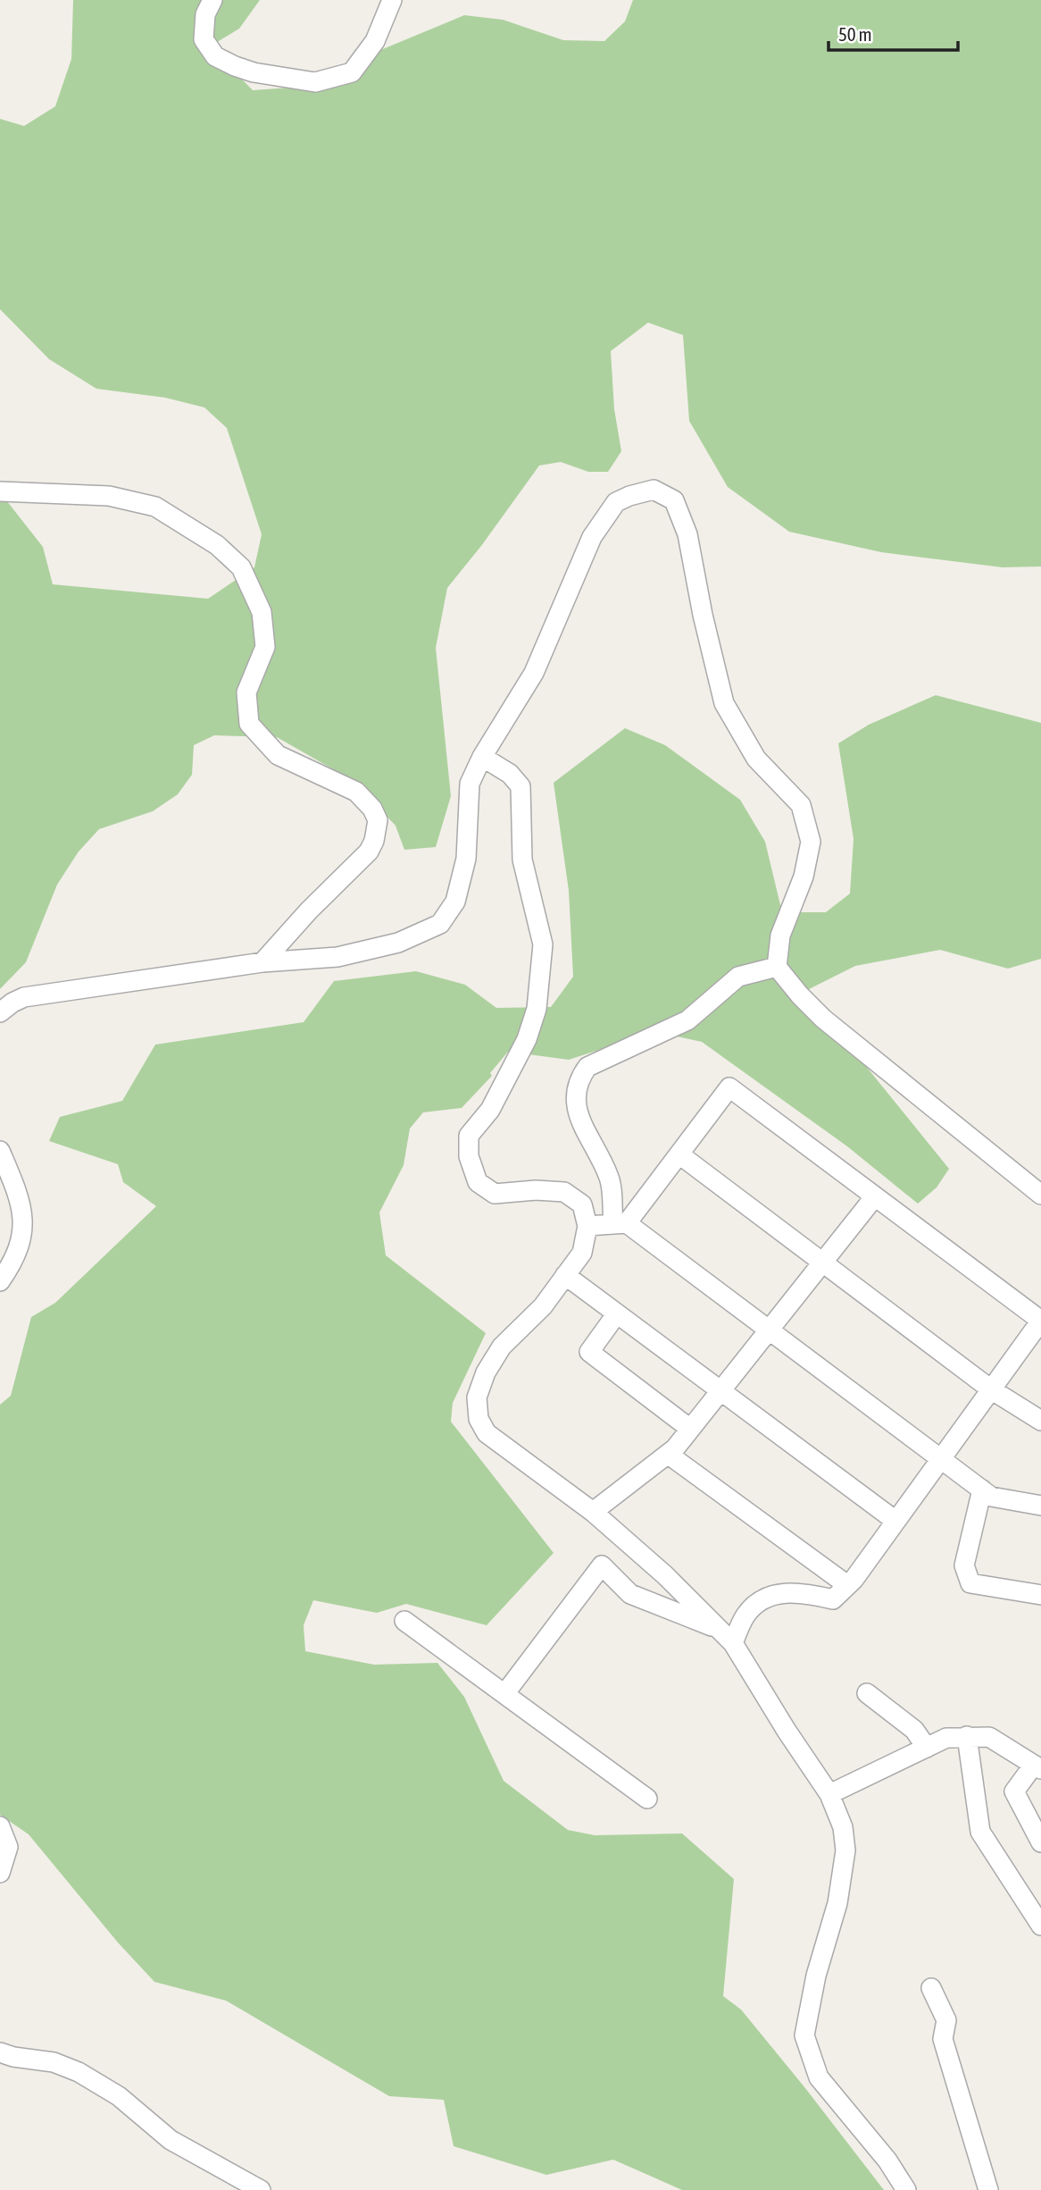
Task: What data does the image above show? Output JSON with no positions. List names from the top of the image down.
{
  "scale_bar": "50 m"
}
